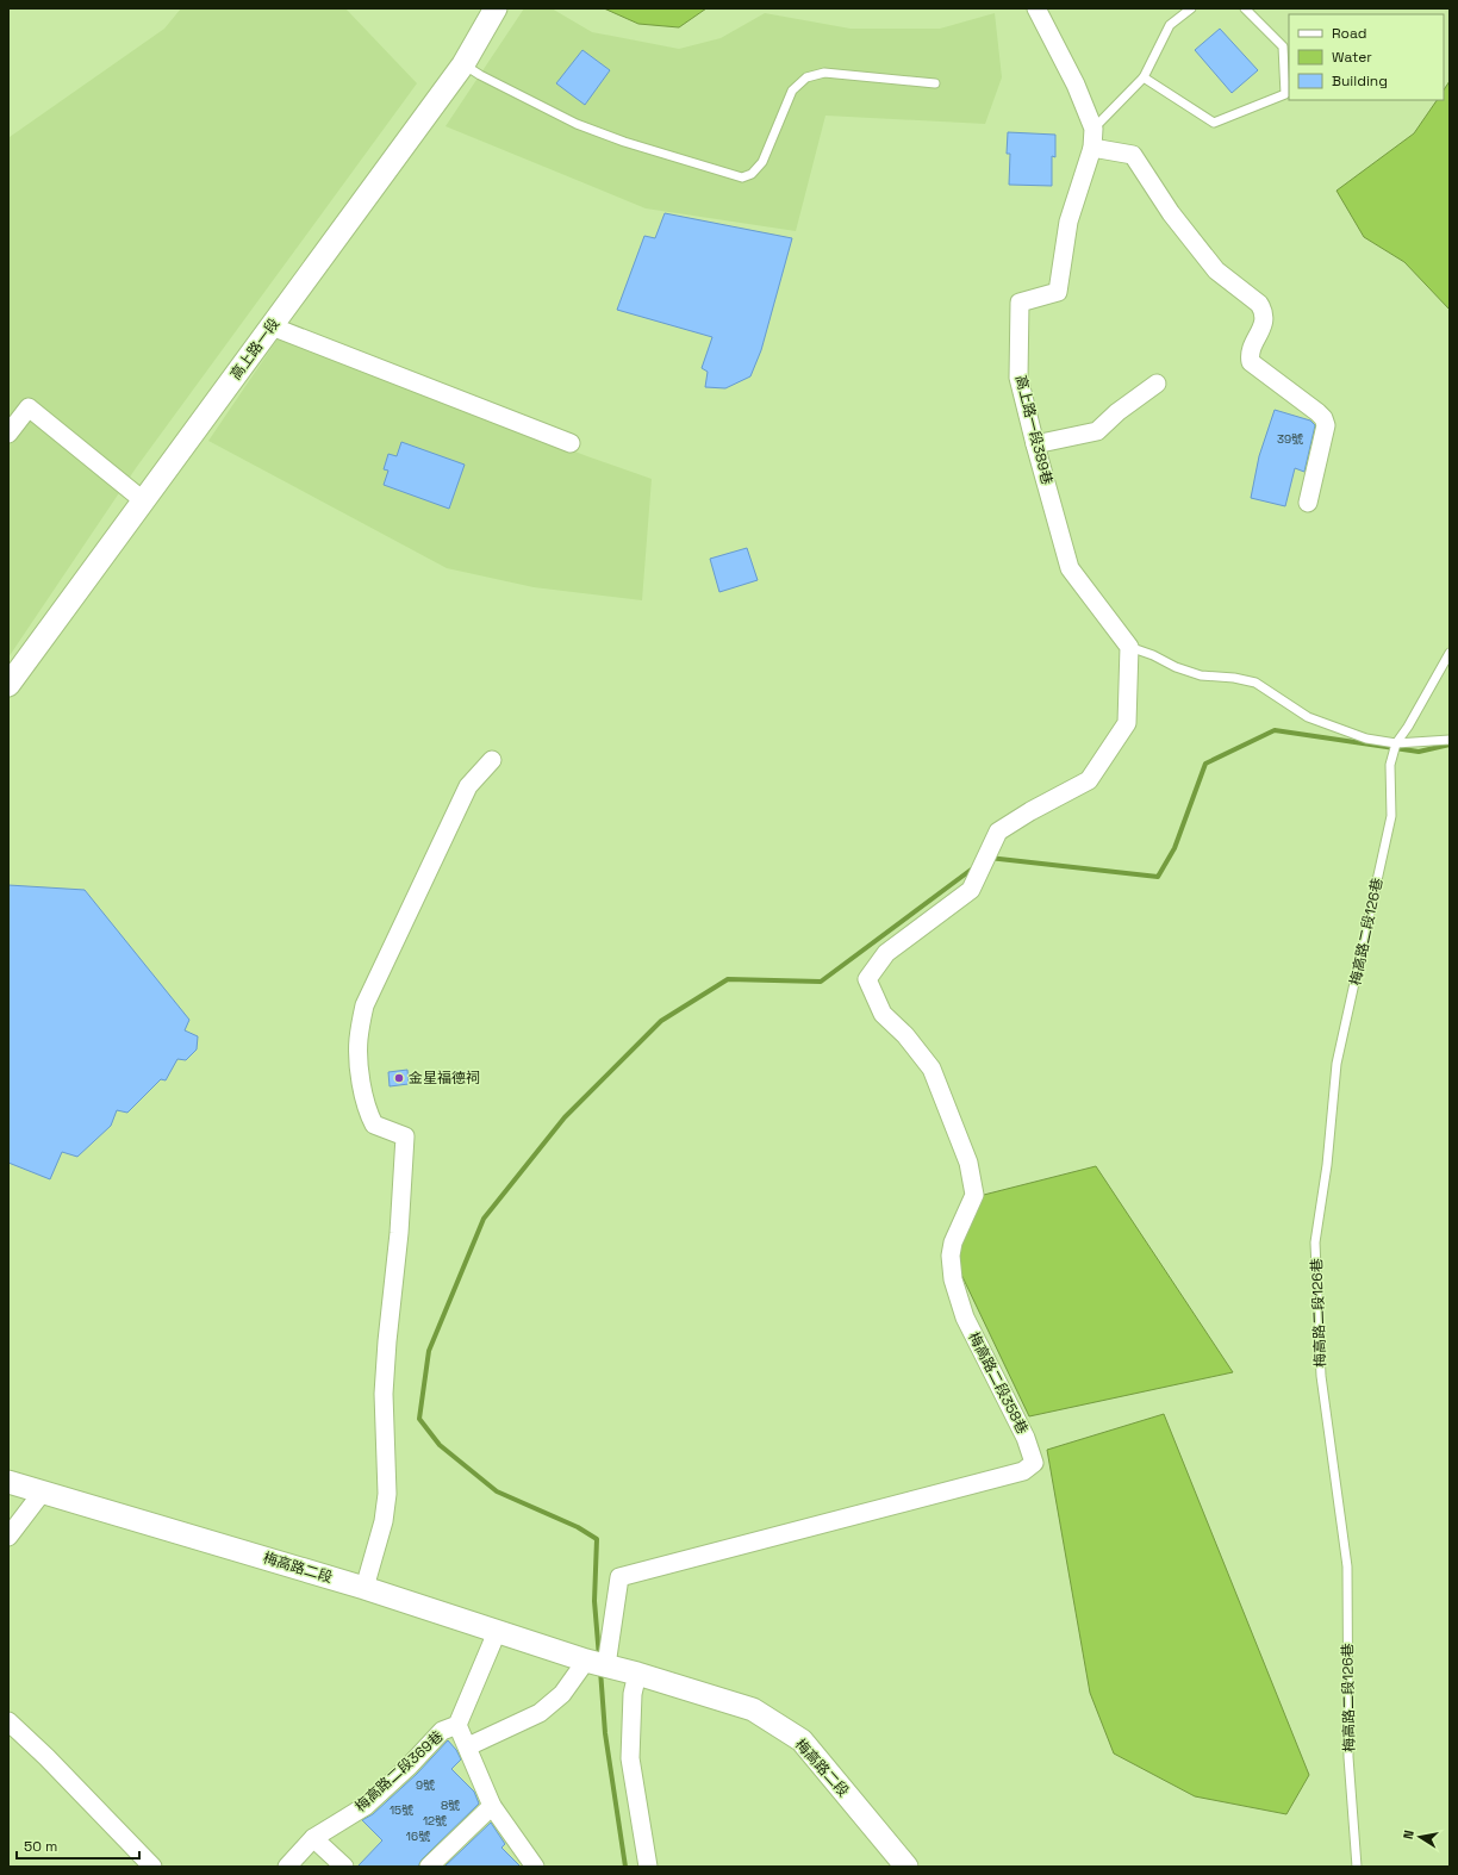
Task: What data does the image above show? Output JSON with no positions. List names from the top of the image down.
{
  "streets": {
    "street": [
      "高上路一段",
      "高上路一段389巷",
      "梅高路二段358巷",
      "梅高路二段",
      "梅高路二段369巷"
    ],
    "lane": ["梅高路二段126巷"]
  },
  "crossings": [
    ["高上路一段389巷", "梅高路二段358巷"],
    ["梅高路二段358巷", "梅高路二段"],
    ["梅高路二段", "梅高路二段369巷"]
  ],
  "places": ["金星福德祠"],
  "house_numbers": [
    "39號",
    "9號",
    "8號",
    "15號",
    "12號",
    "16號"
  ],
  "legend": ["Road", "Water", "Building"],
  "scale_bar": "50 m",
  "north": "left"
}
